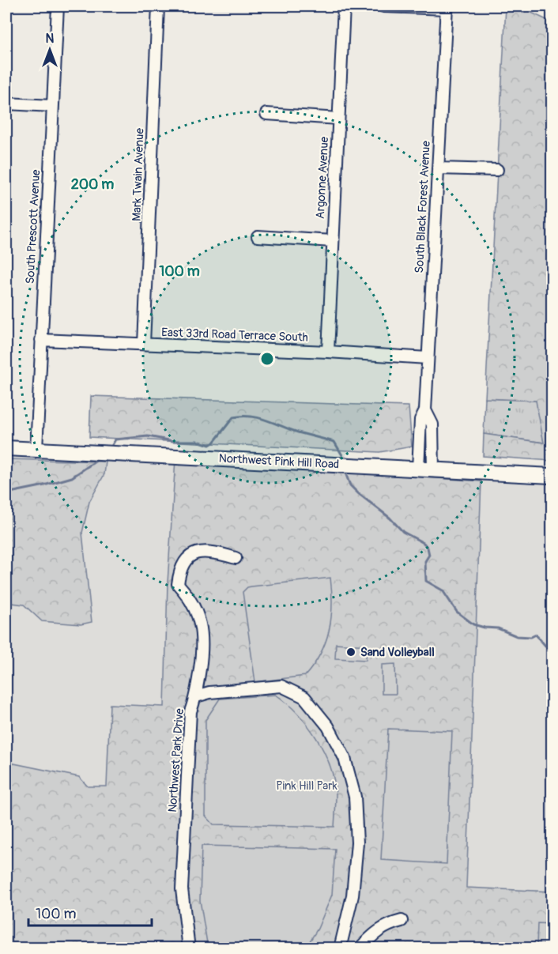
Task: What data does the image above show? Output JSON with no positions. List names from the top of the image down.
{
  "streets": {
    "main road": ["Northwest Pink Hill Road"],
    "street": [
      "Mark Twain Avenue",
      "Argonne Avenue",
      "South Black Forest Avenue",
      "South Prescott Avenue",
      "East 33rd Road Terrace South",
      "Northwest Park Drive"
    ]
  },
  "crossings": [
    ["Mark Twain Avenue", "East 33rd Road Terrace South"],
    ["Argonne Avenue", "East 33rd Road Terrace South"],
    ["South Black Forest Avenue", "East 33rd Road Terrace South"],
    ["South Black Forest Avenue", "Northwest Pink Hill Road"],
    ["South Prescott Avenue", "East 33rd Road Terrace South"],
    ["South Prescott Avenue", "Northwest Pink Hill Road"]
  ],
  "parks": ["Pink Hill Park"],
  "places": ["Sand Volleyball"],
  "scale_bar": "100 m",
  "north": "top",
  "rings": ["200 m", "100 m"]
}
